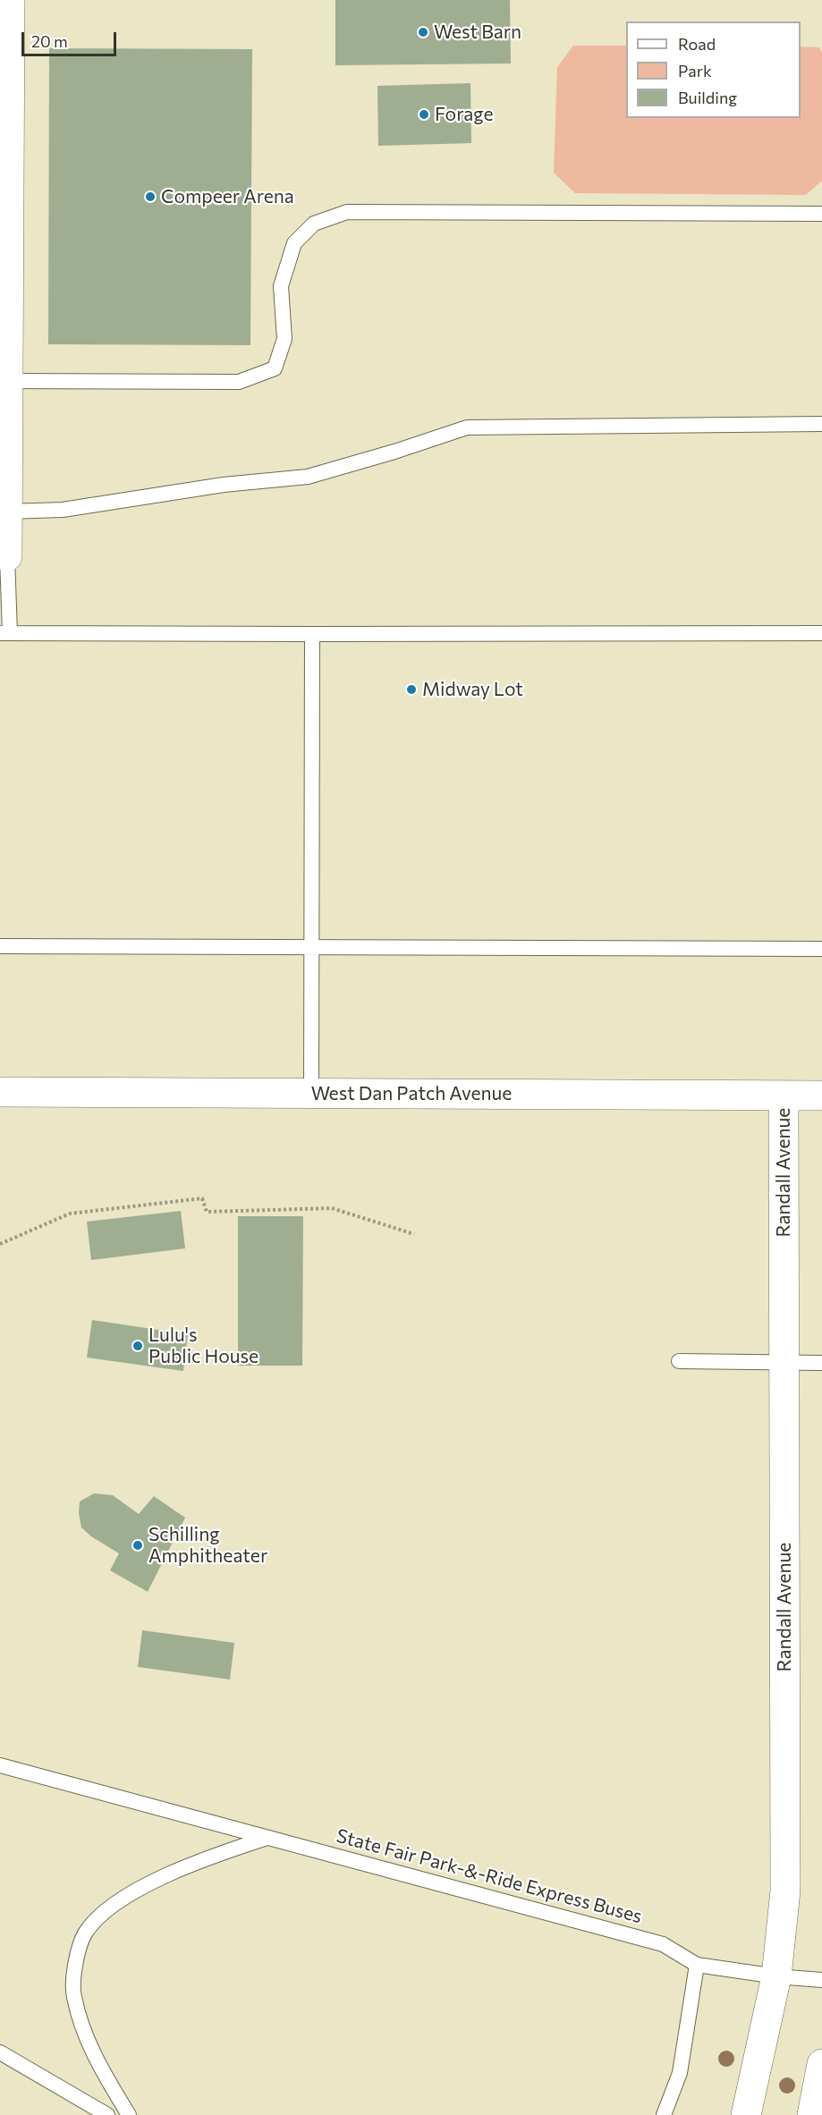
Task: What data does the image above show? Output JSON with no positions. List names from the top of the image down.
{
  "streets": {
    "street": ["West Dan Patch Avenue", "Randall Avenue"],
    "lane": ["State Fair Park-&-Ride Express Buses"]
  },
  "crossings": [
    ["West Dan Patch Avenue", "Randall Avenue"]
  ],
  "places": [
    "West Barn",
    "Forage",
    "Compeer Arena",
    "Midway Lot",
    "Lulu's Public House",
    "Schilling Amphitheater"
  ],
  "legend": ["Road", "Park", "Building"],
  "scale_bar": "20 m"
}
